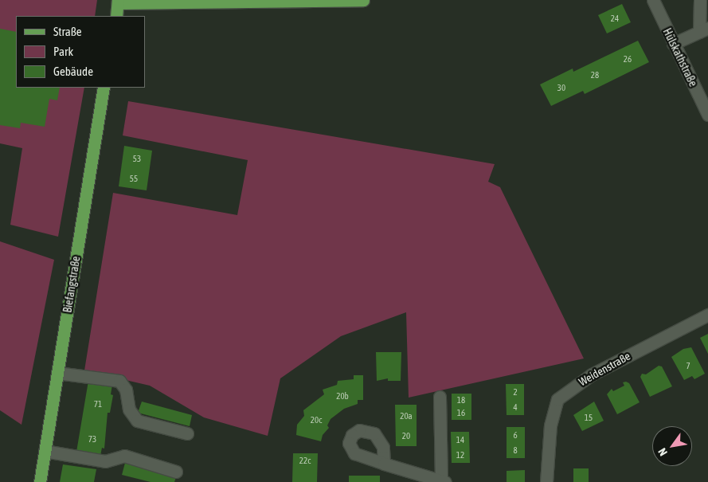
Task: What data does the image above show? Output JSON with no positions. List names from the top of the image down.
{
  "streets": {
    "main road": ["Biefangstraße"],
    "street": ["Hülskathstraße", "Weidenstraße"]
  },
  "house_numbers": [
    "24",
    "26",
    "28",
    "30",
    "53",
    "55",
    "7",
    "2",
    "20b",
    "18",
    "71",
    "4",
    "16",
    "20a",
    "15",
    "20c",
    "6",
    "20",
    "73",
    "14",
    "8",
    "12",
    "22c"
  ],
  "legend": ["Straße", "Park", "Gebäude"],
  "north": "bottom left"
}
